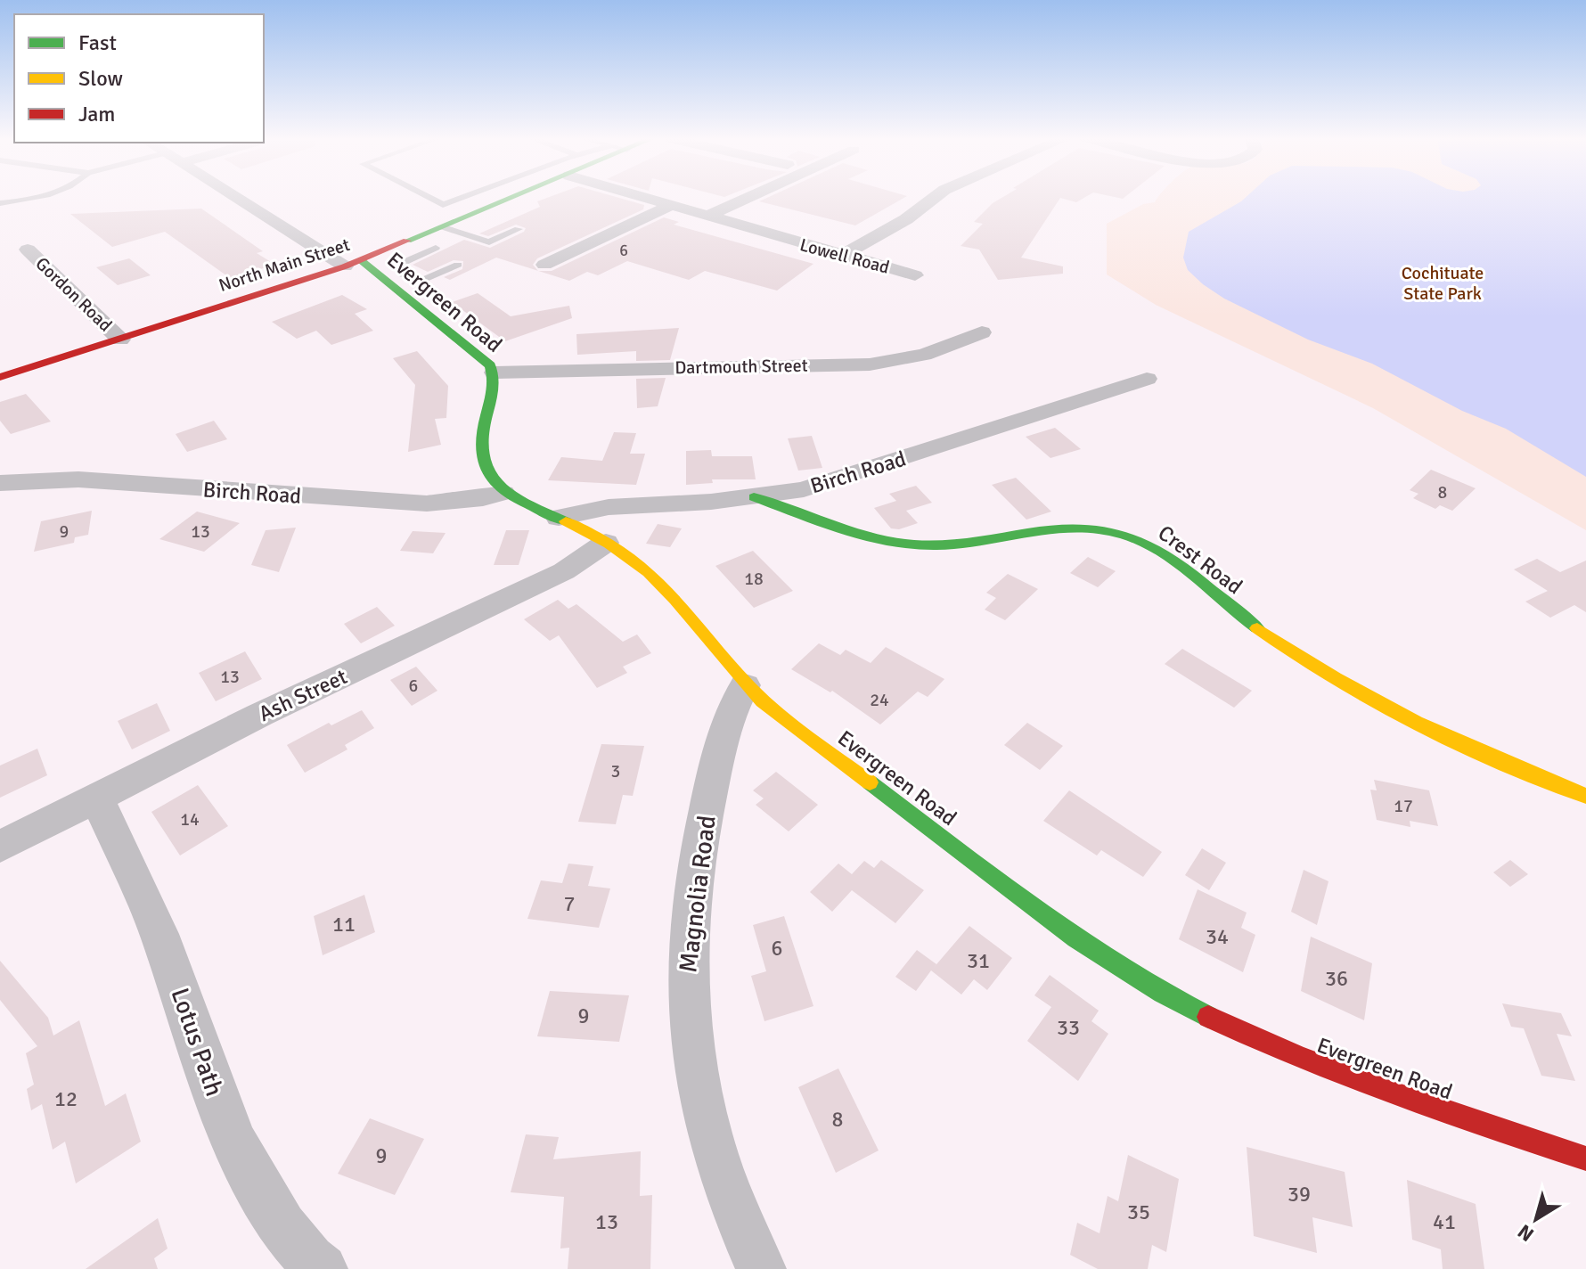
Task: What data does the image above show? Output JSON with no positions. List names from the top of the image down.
{
  "streets": {
    "street": [
      "Lowell Road",
      "North Main Street",
      "Gordon Road",
      "Evergreen Road",
      "Dartmouth Street",
      "Birch Road",
      "Crest Road",
      "Ash Street",
      "Magnolia Road",
      "Lotus Path"
    ]
  },
  "crossings": [
    ["North Main Street", "Gordon Road"],
    ["North Main Street", "Evergreen Road"],
    ["Evergreen Road", "Dartmouth Street"],
    ["Evergreen Road", "Birch Road"],
    ["Evergreen Road", "Ash Street"],
    ["Evergreen Road", "Magnolia Road"],
    ["Birch Road", "Crest Road"],
    ["Ash Street", "Lotus Path"]
  ],
  "parks": ["Cochituate State Park"],
  "house_numbers": [
    "6",
    "8",
    "9",
    "13",
    "18",
    "13",
    "6",
    "24",
    "3",
    "17",
    "14",
    "7",
    "11",
    "34",
    "6",
    "31",
    "36",
    "9",
    "33",
    "12",
    "8",
    "9",
    "39",
    "35",
    "13",
    "41"
  ],
  "legend": ["Fast", "Slow", "Jam"],
  "north": "bottom left"
}
